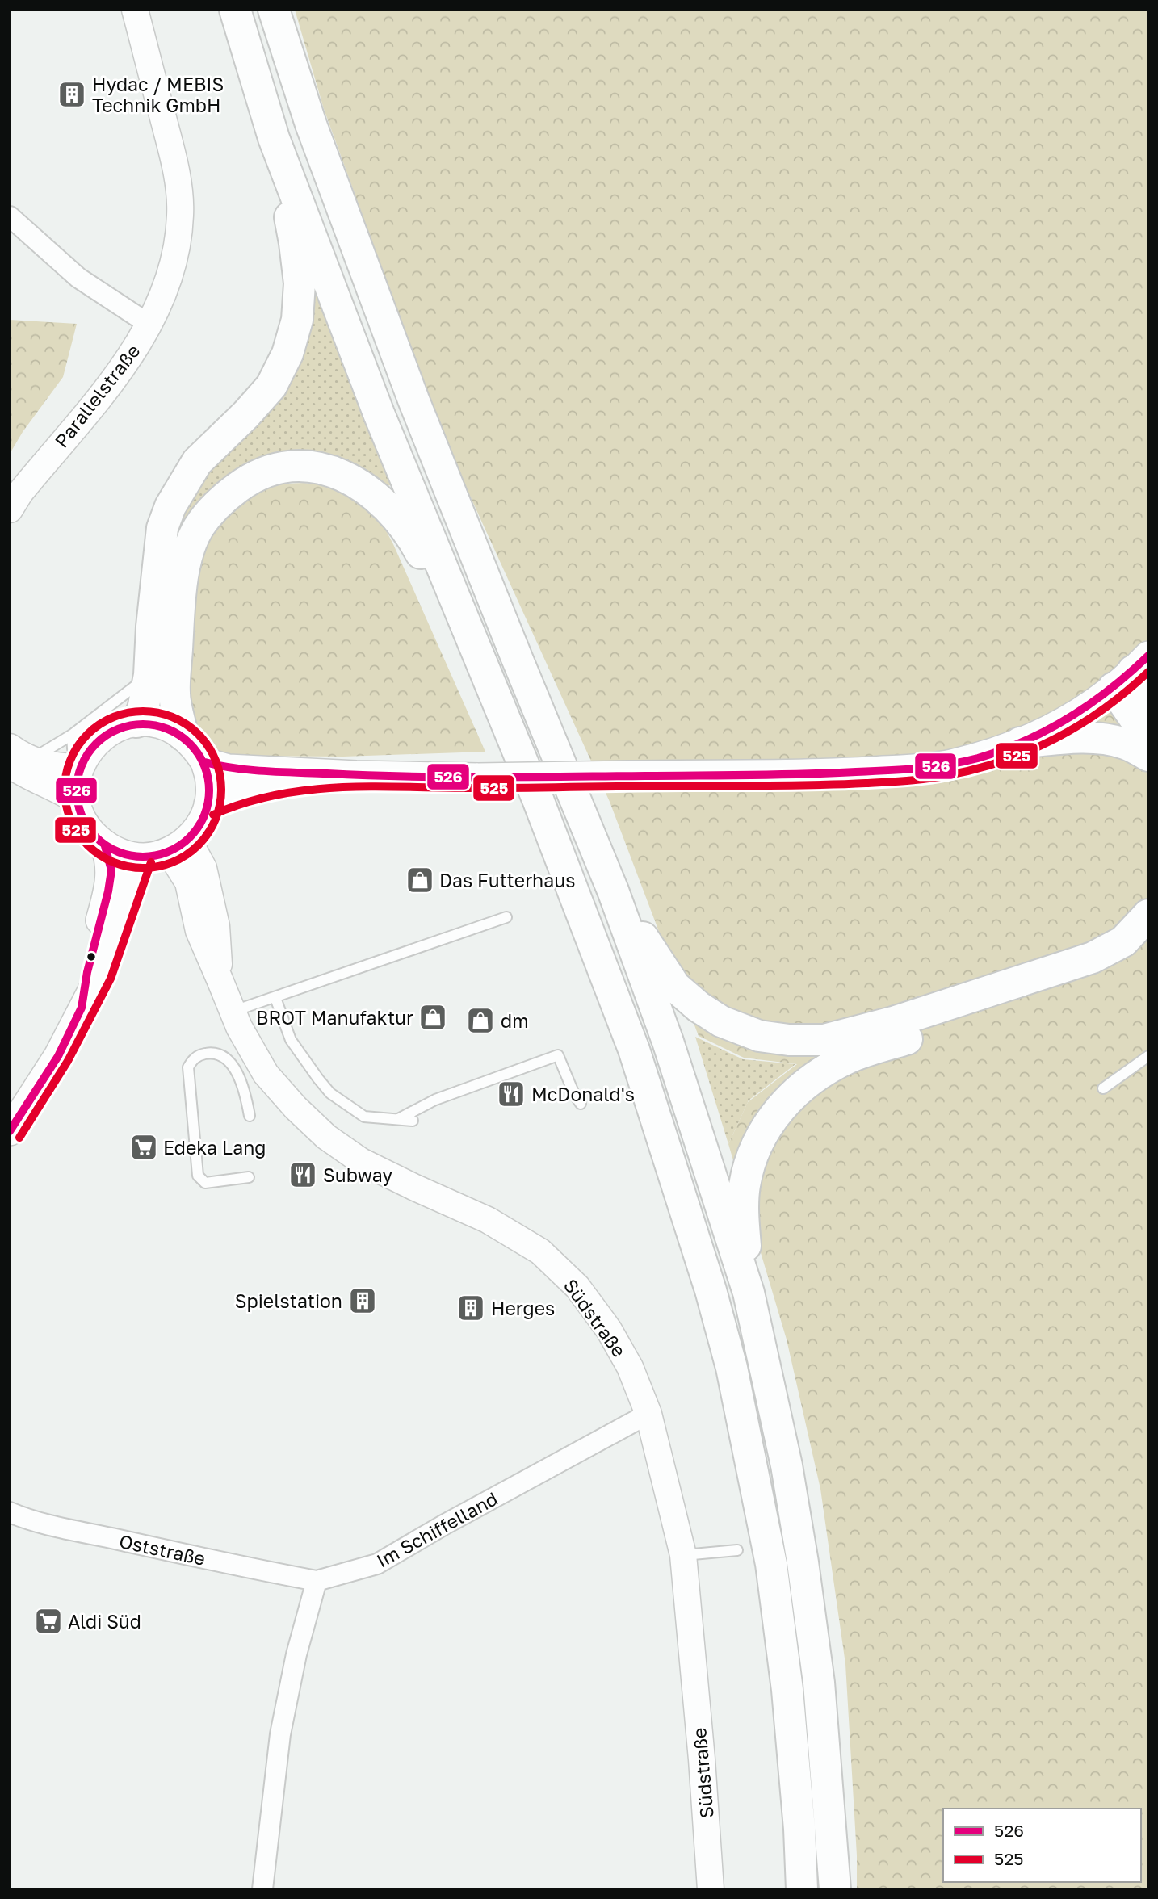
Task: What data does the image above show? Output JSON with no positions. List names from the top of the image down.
{
  "streets": {
    "street": [
      "Parallelstraße",
      "Südstraße",
      "Im Schiffelland",
      "Oststraße"
    ]
  },
  "crossings": [
    ["Südstraße", "Im Schiffelland"],
    ["Im Schiffelland", "Oststraße"]
  ],
  "places": {
    "building": ["Hydac / MEBIS Technik GmbH", "Spielstation", "Herges"],
    "shop": ["Das Futterhaus", "BROT Manufaktur", "dm"],
    "restaurant": ["McDonald's", "Subway"],
    "supermarket": ["Edeka Lang", "Aldi Süd"]
  },
  "lines": ["transit line 526", "transit line 525"],
  "legend": ["526", "525"]
}
